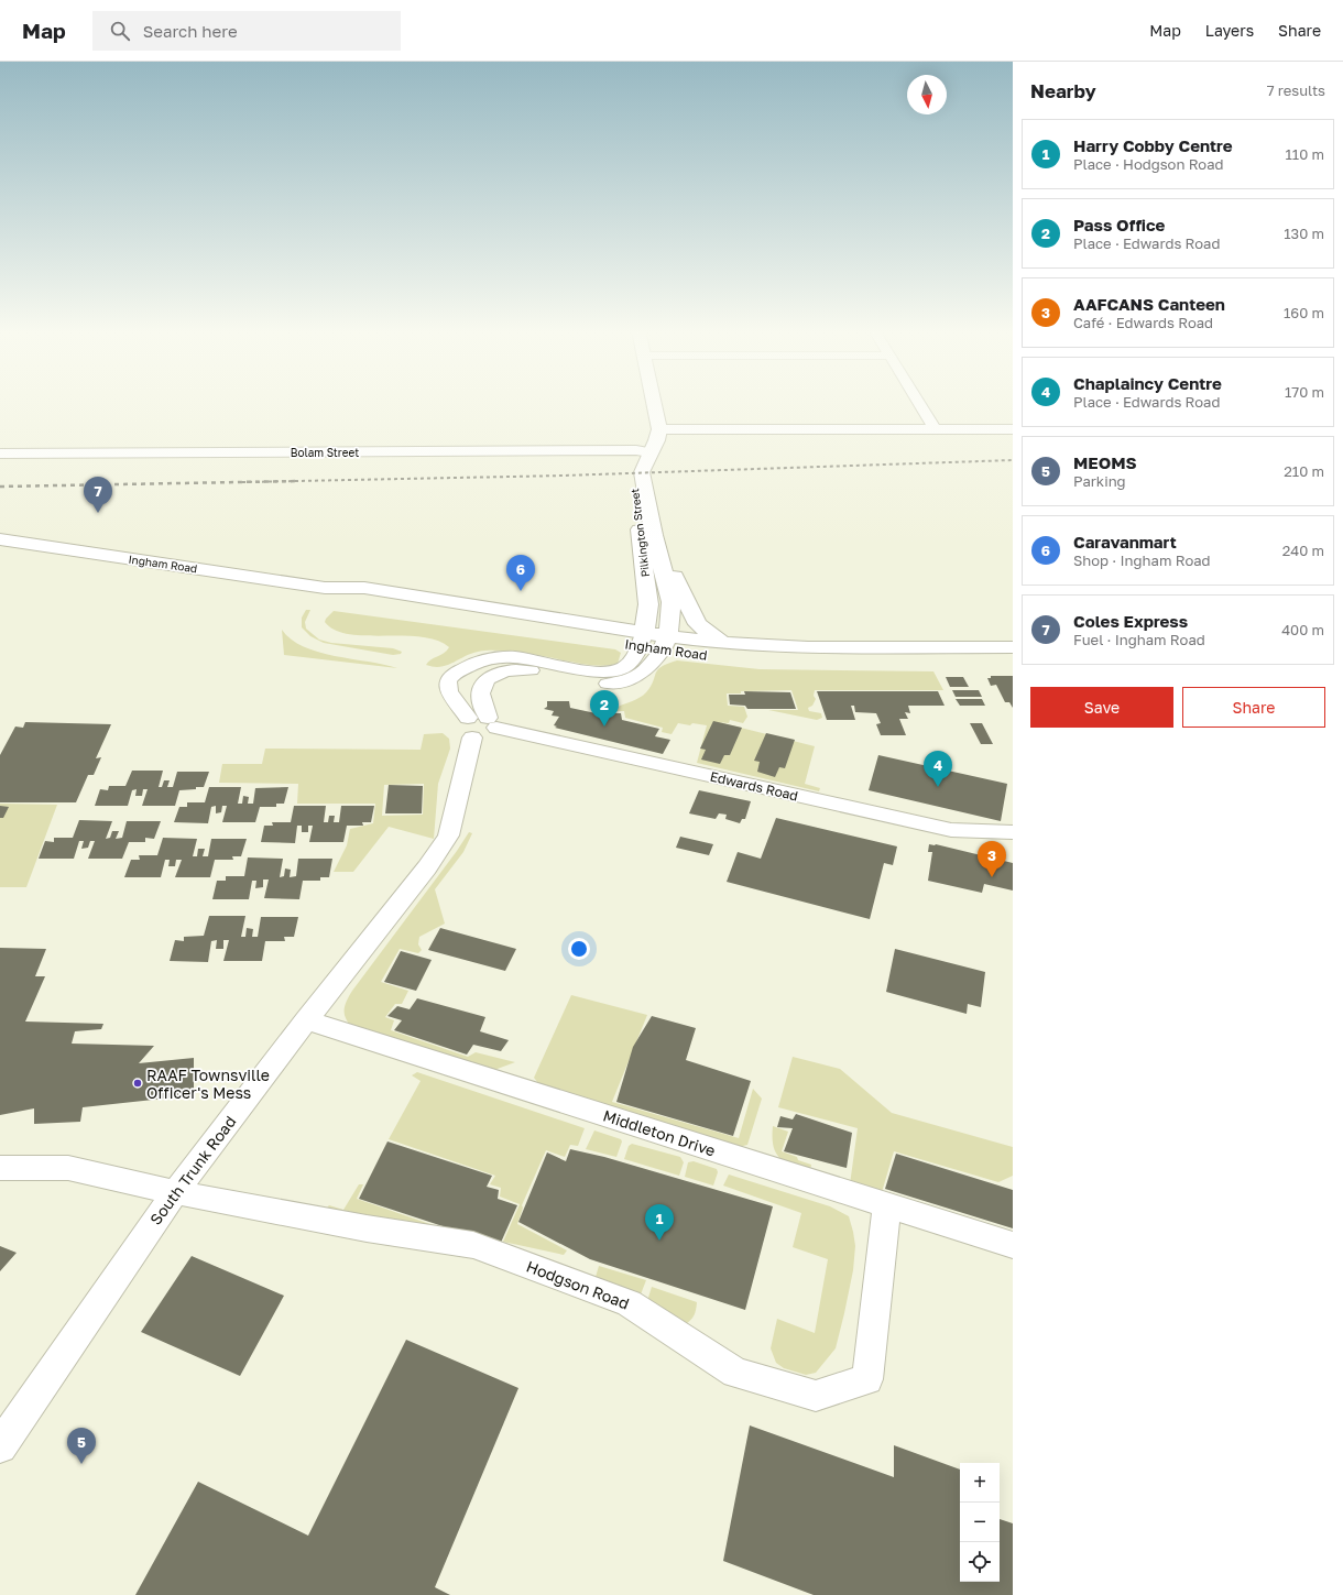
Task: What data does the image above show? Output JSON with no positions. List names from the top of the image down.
{
  "streets": {
    "main road": ["Pilkington Street", "Ingham Road"],
    "street": [
      "Bolam Street",
      "Edwards Road",
      "Middleton Drive",
      "South Trunk Road",
      "Hodgson Road"
    ]
  },
  "crossings": [
    ["Bolam Street", "Pilkington Street"],
    ["Pilkington Street", "Ingham Road"],
    ["Edwards Road", "South Trunk Road"],
    ["Middleton Drive", "South Trunk Road"],
    ["Middleton Drive", "Hodgson Road"],
    ["South Trunk Road", "Hodgson Road"]
  ],
  "places": ["RAAF Townsville Officer's Mess"],
  "north": "bottom",
  "page": {
    "header": "Map",
    "search": "Search here",
    "nav": ["Map", "Layers", "Share"],
    "heading": ["Nearby", "7 results"],
    "list": [
      {
        "mark": "1",
        "name": "Harry Cobby Centre",
        "note": "Place · Hodgson Road",
        "value": "110 m"
      },
      {
        "mark": "2",
        "name": "Pass Office",
        "note": "Place · Edwards Road",
        "value": "130 m"
      },
      {
        "mark": "3",
        "name": "AAFCANS Canteen",
        "note": "Café · Edwards Road",
        "value": "160 m"
      },
      {
        "mark": "4",
        "name": "Chaplaincy Centre",
        "note": "Place · Edwards Road",
        "value": "170 m"
      },
      {
        "mark": "5",
        "name": "MEOMS",
        "note": "Parking",
        "value": "210 m"
      },
      {
        "mark": "6",
        "name": "Caravanmart",
        "note": "Shop · Ingham Road",
        "value": "240 m"
      },
      {
        "mark": "7",
        "name": "Coles Express",
        "note": "Fuel · Ingham Road",
        "value": "400 m"
      }
    ],
    "pins": [
      "7",
      "6",
      "2",
      "4",
      "3",
      "1",
      "5"
    ],
    "buttons": ["Save", "Share"],
    "map_buttons": ["+", "−"]
  }
}
